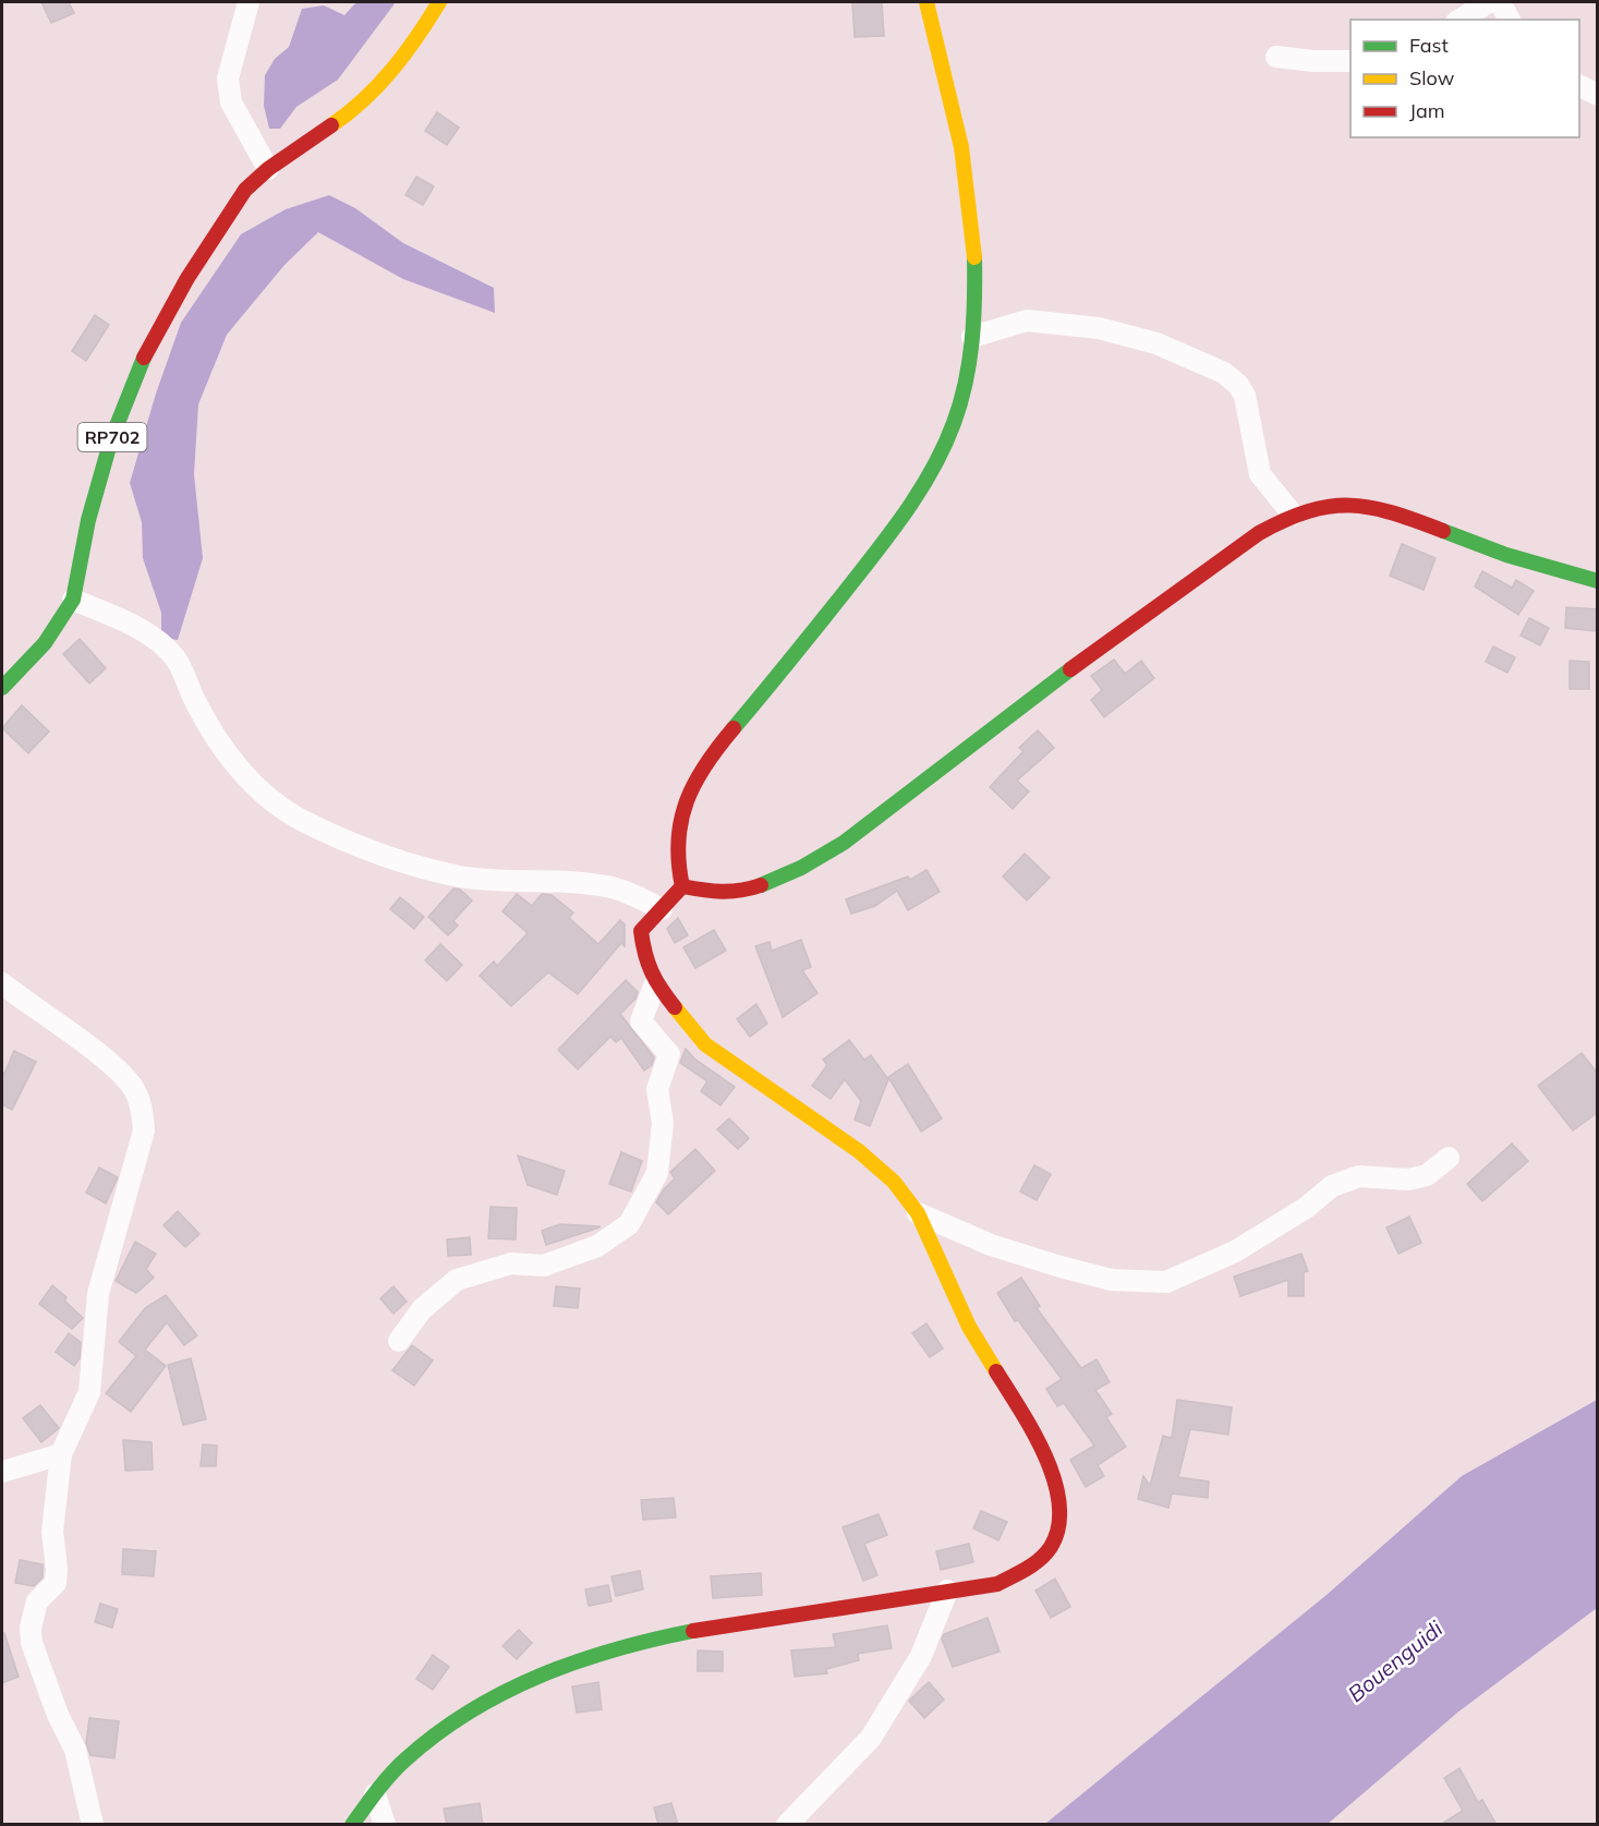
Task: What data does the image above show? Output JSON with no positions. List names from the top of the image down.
{
  "streets": {
    "main road": ["RP702"]
  },
  "water": ["Bouenguidi"],
  "legend": ["Fast", "Slow", "Jam"]
}
